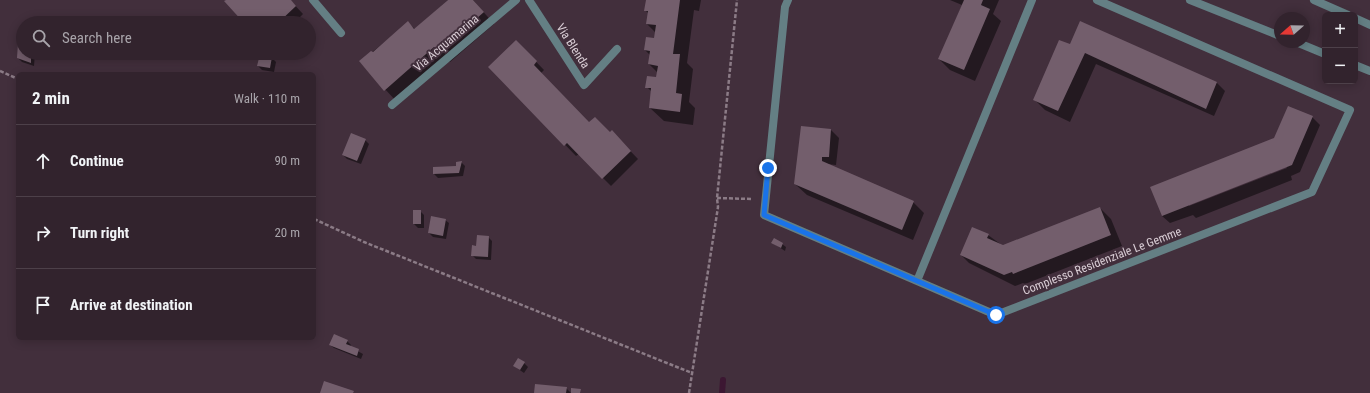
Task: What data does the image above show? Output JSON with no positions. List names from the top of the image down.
{
  "streets": {
    "street": ["Via Acquamarina", "Via Blenda", "Complesso Residenziale Le Gemme"]
  },
  "north": "left",
  "page": {
    "map_buttons": ["+", "−"],
    "search": "Search here",
    "heading": ["2 min", "Walk · 110 m"],
    "list": [
      ["Continue", "90 m"],
      ["Turn right", "20 m"],
      "Arrive at destination"
    ]
  }
}
